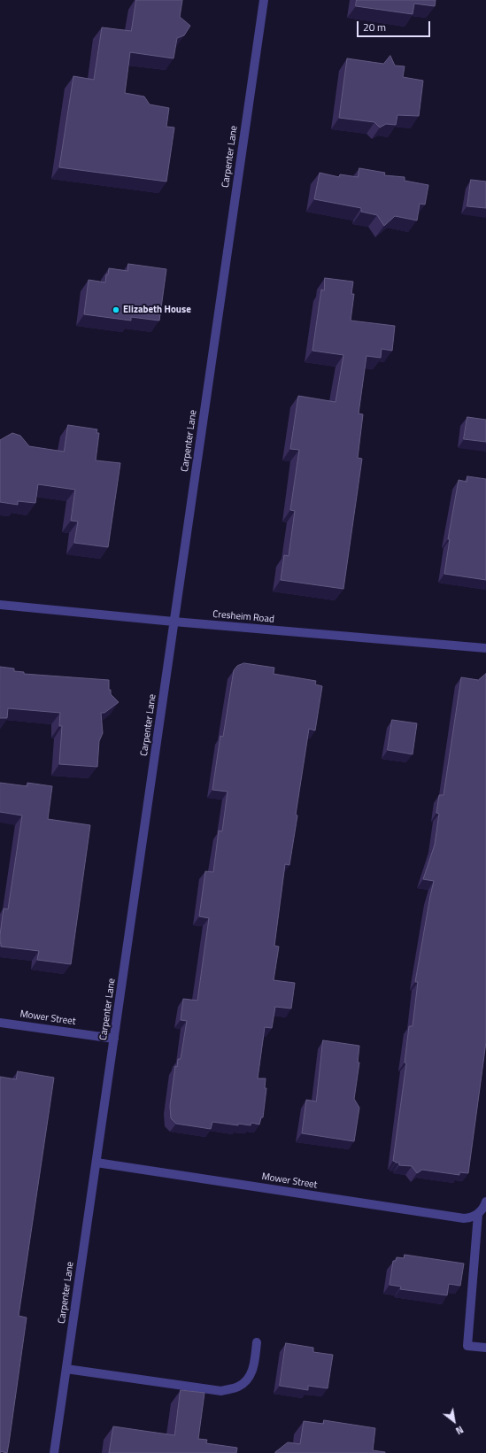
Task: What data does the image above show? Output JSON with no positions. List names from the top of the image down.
{
  "streets": {
    "street": ["Carpenter Lane", "Cresheim Road", "Mower Street"]
  },
  "crossings": [
    ["Carpenter Lane", "Cresheim Road"],
    ["Carpenter Lane", "Mower Street"]
  ],
  "places": ["Elizabeth House"],
  "scale_bar": "20 m",
  "north": "bottom right"
}
